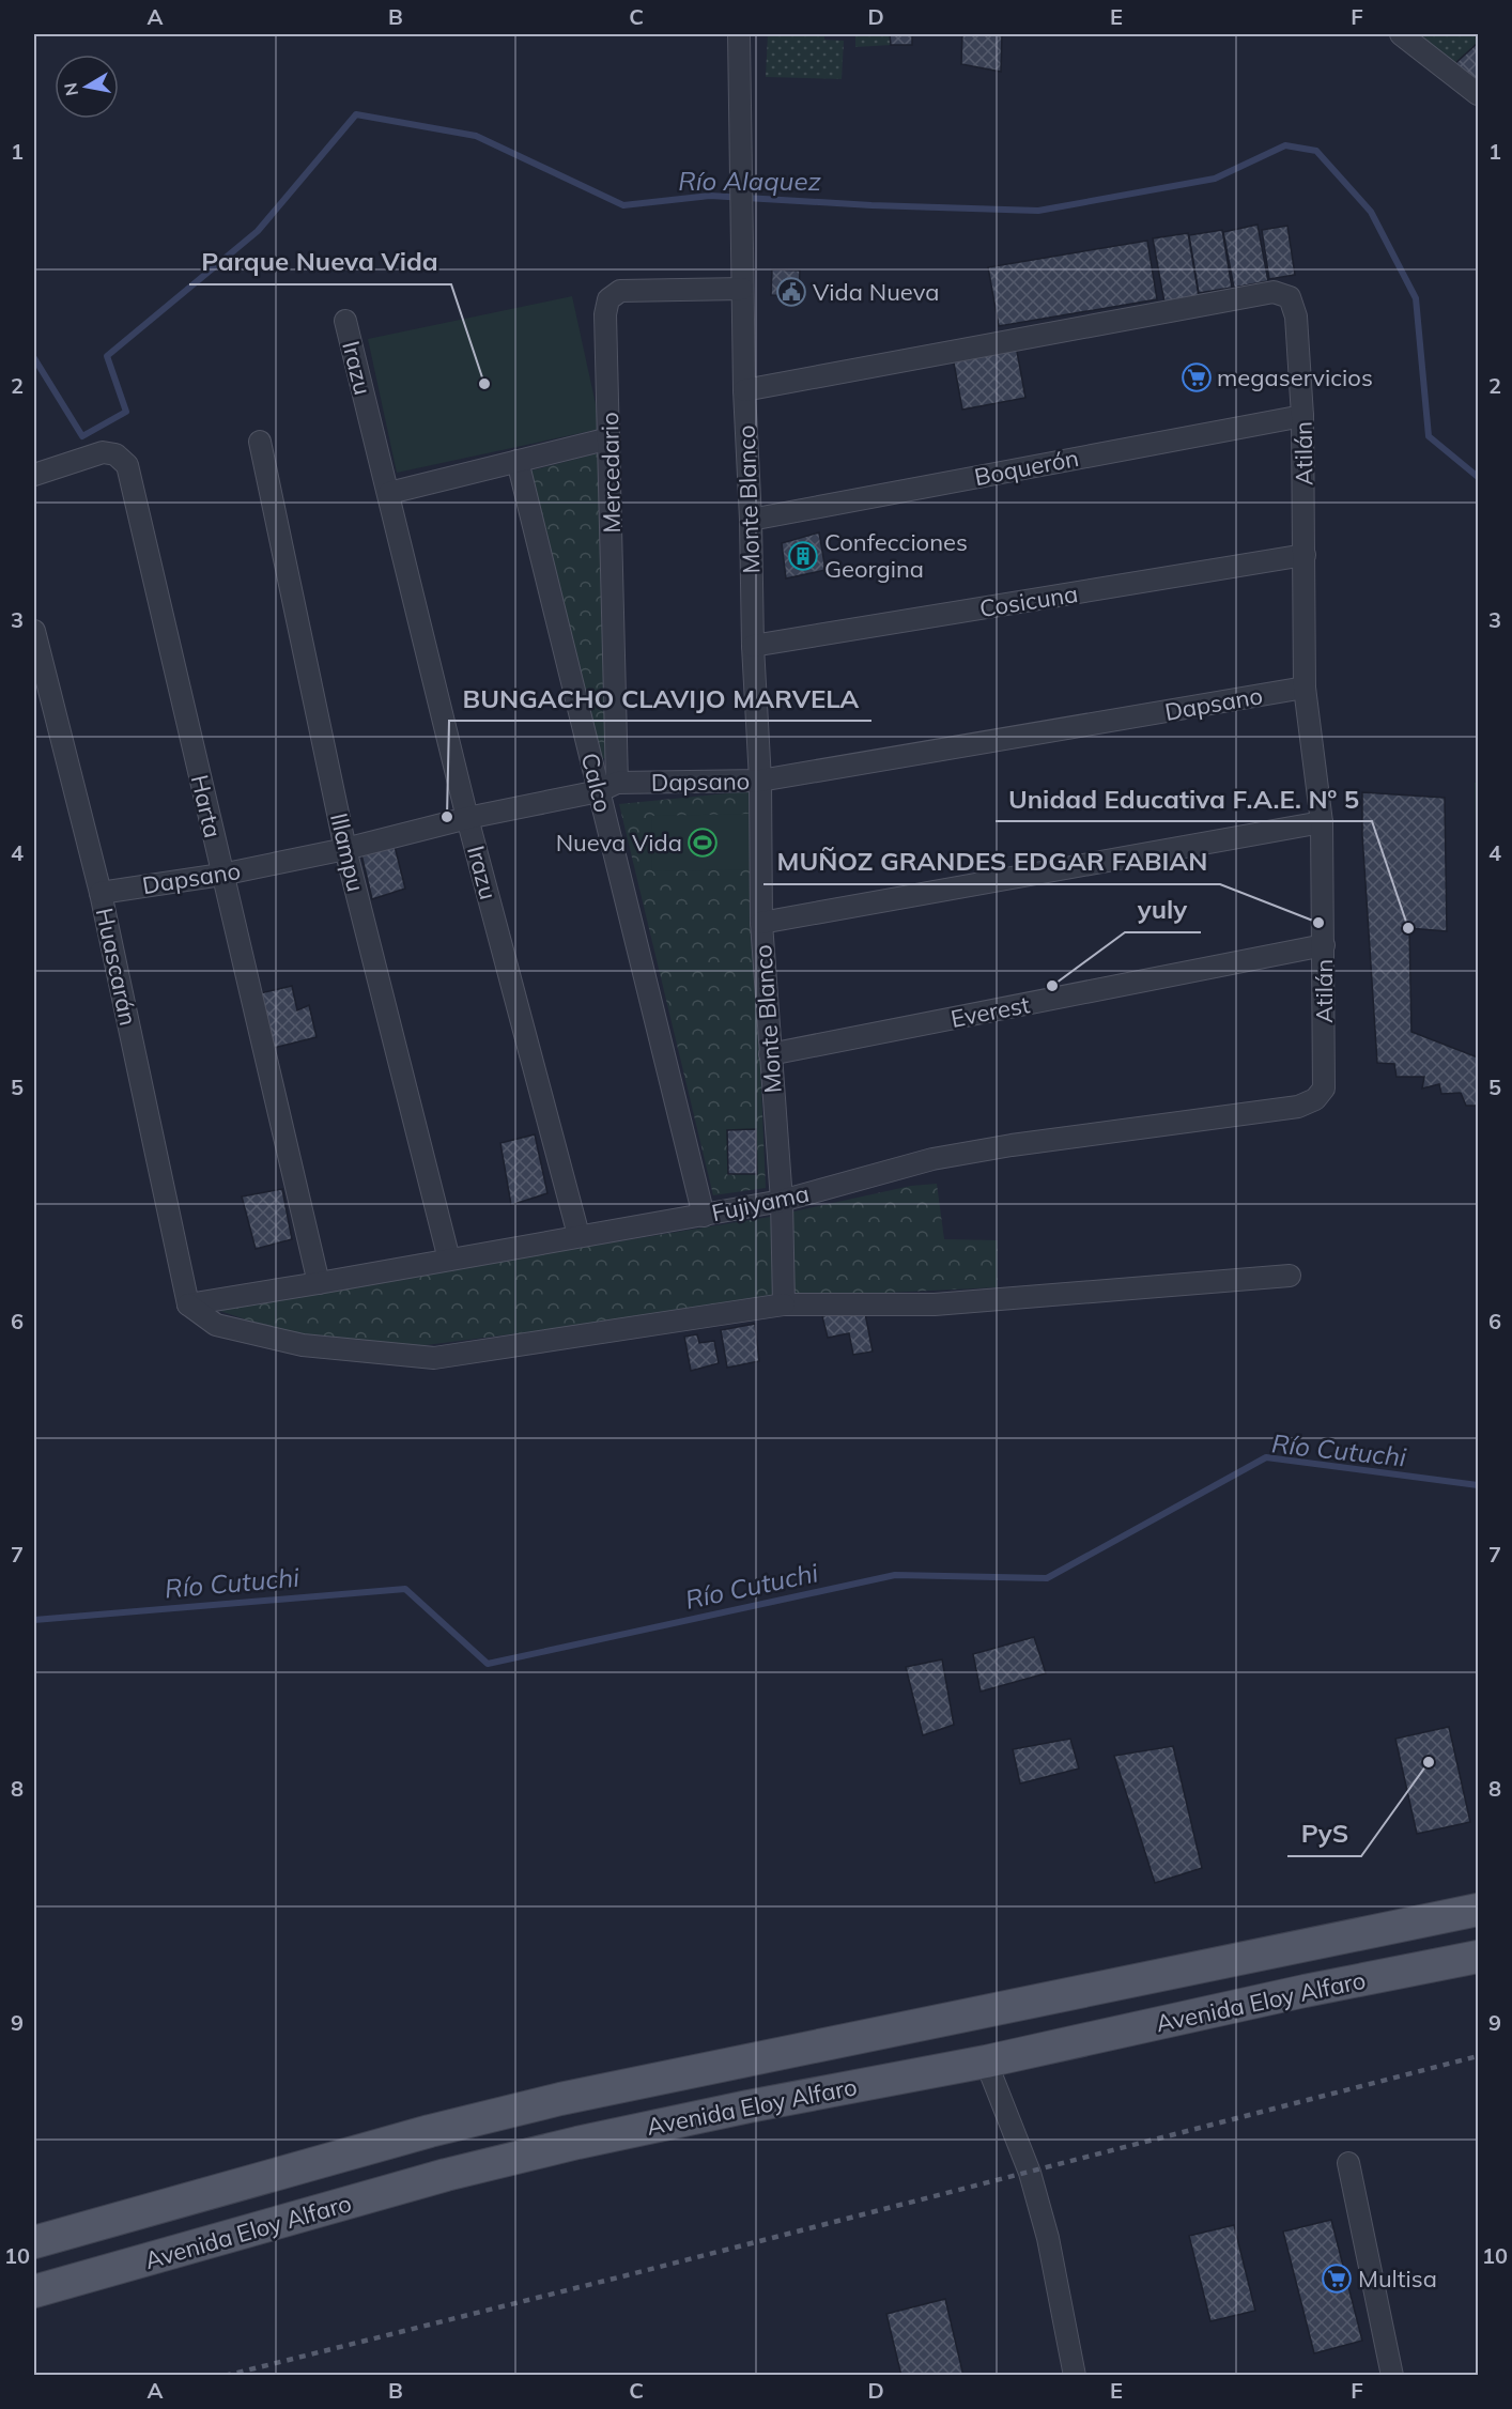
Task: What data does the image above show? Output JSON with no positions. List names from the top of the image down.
{
  "streets": {
    "main road": ["Avenida Eloy Alfaro"],
    "street": [
      "Irazu",
      "Atilán",
      "Boquerón",
      "Mercedario",
      "Monte Blanco",
      "Cosicuna",
      "Dapsano",
      "Calco",
      "Harta",
      "Illampu",
      "Huascarán",
      "Everest",
      "Fujiyama"
    ]
  },
  "crossings": [
    ["Irazu", "Dapsano"],
    ["Irazu", "Fujiyama"],
    ["Atilán", "Boquerón"],
    ["Atilán", "Monte Blanco"],
    ["Atilán", "Cosicuna"],
    ["Atilán", "Dapsano"],
    ["Atilán", "Everest"],
    ["Atilán", "Fujiyama"],
    ["Boquerón", "Monte Blanco"],
    ["Mercedario", "Monte Blanco"],
    ["Mercedario", "Dapsano"],
    ["Mercedario", "Calco"],
    ["Monte Blanco", "Cosicuna"],
    ["Monte Blanco", "Dapsano"],
    ["Monte Blanco", "Everest"],
    ["Monte Blanco", "Fujiyama"],
    ["Dapsano", "Calco"],
    ["Dapsano", "Harta"],
    ["Dapsano", "Illampu"],
    ["Dapsano", "Huascarán"],
    ["Calco", "Fujiyama"],
    ["Harta", "Fujiyama"],
    ["Illampu", "Fujiyama"],
    ["Huascarán", "Fujiyama"]
  ],
  "water": ["Río Alaquez", "Río Cutuchi"],
  "places": {
    "public building": ["Vida Nueva"],
    "supermarket": ["megaservicios", "Multisa"],
    "other": [
      "Parque Nueva Vida",
      "BUNGACHO CLAVIJO MARVELA",
      "MUÑOZ GRANDES EDGAR FABIAN",
      "Unidad Educativa F.A.E. Nº 5",
      "yuly",
      "PyS"
    ],
    "building": ["Confecciones Georgina"],
    "sports": ["Nueva Vida"]
  },
  "north": "left",
  "grid": {
    "columns": [
      "A",
      "B",
      "C",
      "D",
      "E",
      "F"
    ],
    "rows": [
      "1",
      "2",
      "3",
      "4",
      "5",
      "6",
      "7",
      "8",
      "9",
      "10"
    ]
  }
}
